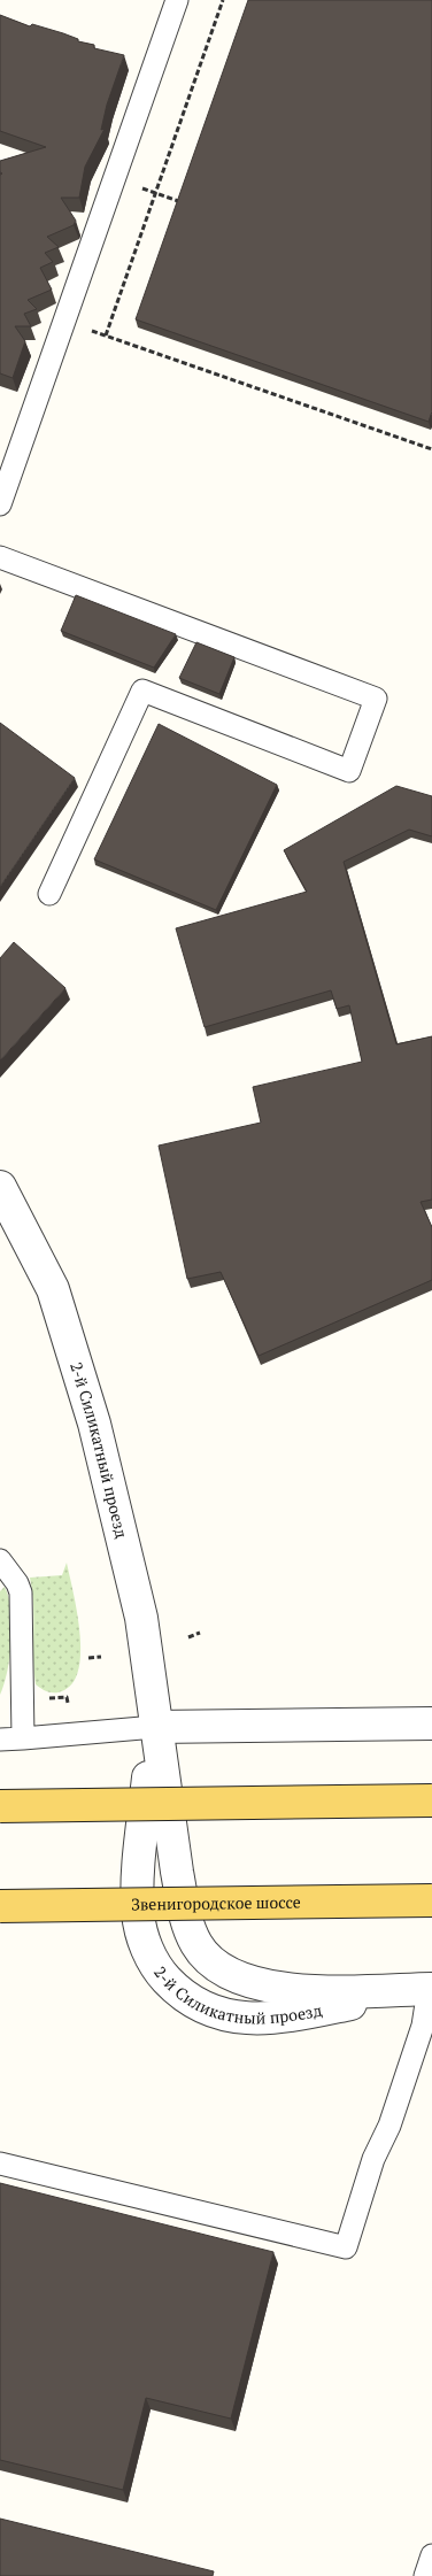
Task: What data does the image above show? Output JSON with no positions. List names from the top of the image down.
{
  "streets": {
    "main road": ["Звенигородское шоссе"],
    "street": ["2-й Силикатный проезд"]
  }
}
